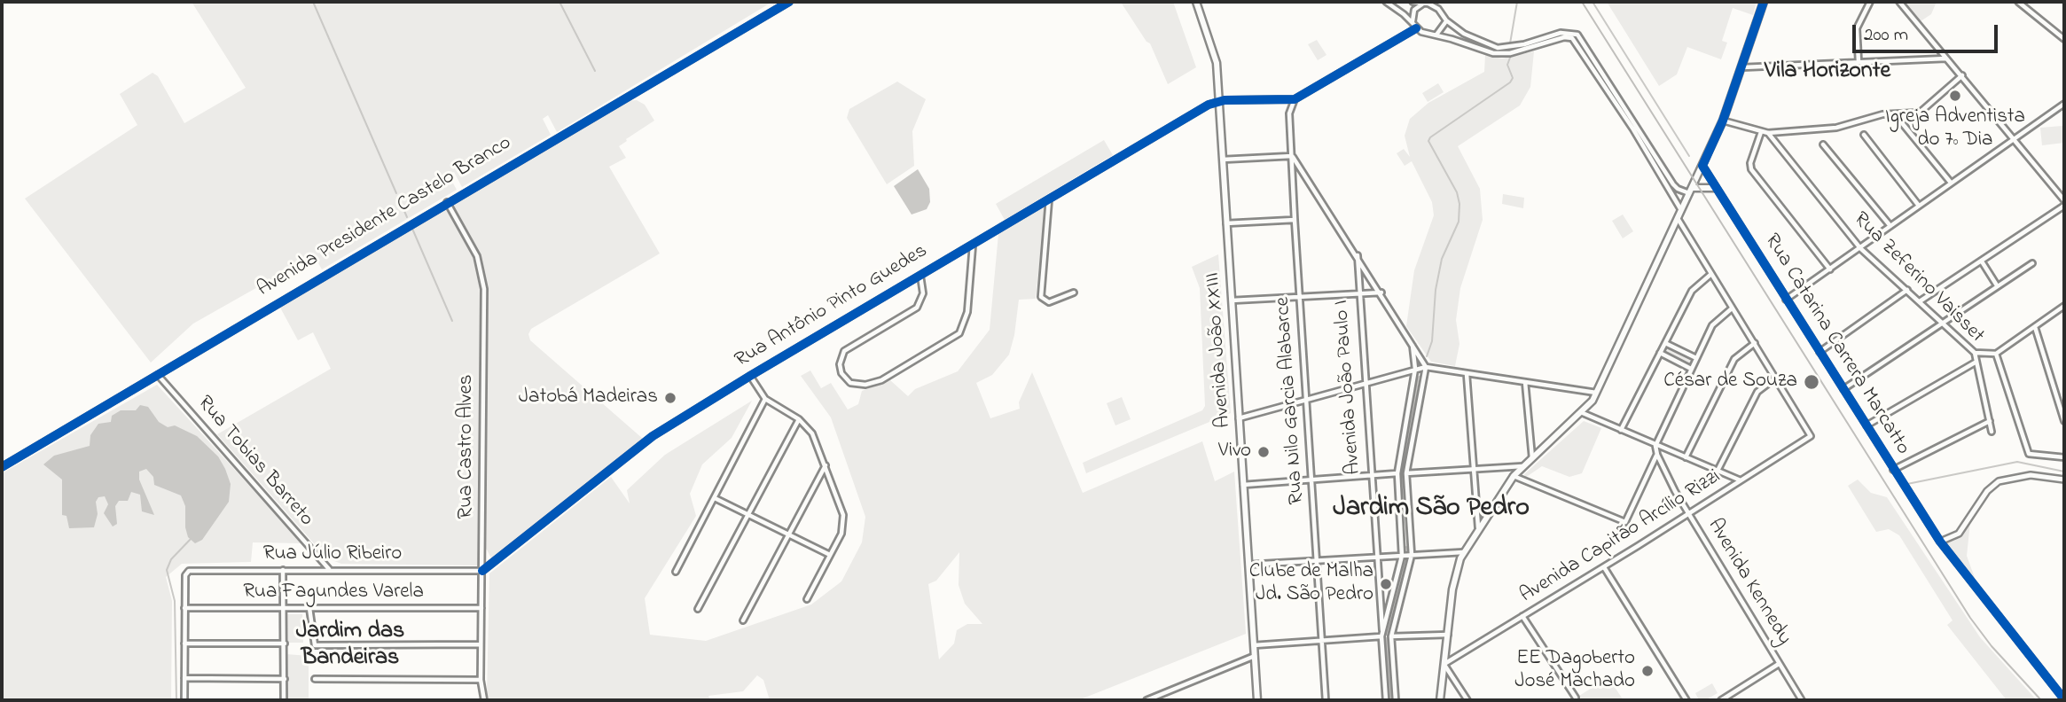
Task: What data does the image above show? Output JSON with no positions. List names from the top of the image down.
{
  "streets": {
    "main road": ["Avenida João XXIII"],
    "street": [
      "Avenida Presidente Castelo Branco",
      "Rua Zeferino Vaisset",
      "Rua Antônio Pinto Guedes",
      "Rua Catarina Carrera Marcatto",
      "Avenida João Paulo I",
      "Rua Nilo Garcia Alabarce",
      "Rua Castro Alves",
      "Rua Tobias Barreto",
      "Avenida Capitão Arcílio Rizzi",
      "Rua Júlio Ribeiro",
      "Avenida Kennedy",
      "Rua Fagundes Varela"
    ]
  },
  "crossings": [
    ["Avenida Presidente Castelo Branco", "Rua Castro Alves"],
    ["Avenida Presidente Castelo Branco", "Rua Tobias Barreto"],
    ["Rua Antônio Pinto Guedes", "Avenida João XXIII"],
    ["Rua Antônio Pinto Guedes", "Rua Castro Alves"],
    ["Rua Antônio Pinto Guedes", "Rua Júlio Ribeiro"],
    ["Rua Castro Alves", "Rua Júlio Ribeiro"],
    ["Rua Castro Alves", "Rua Fagundes Varela"],
    ["Rua Tobias Barreto", "Rua Júlio Ribeiro"],
    ["Avenida Capitão Arcílio Rizzi", "Avenida Kennedy"],
    ["Rua Júlio Ribeiro", "Rua Fagundes Varela"]
  ],
  "districts": ["Vila Horizonte", "Jardim São Pedro", "Jardim das Bandeiras"],
  "places": [
    "Igreja Adventista do 7º Dia",
    "César de Souza",
    "Jatobá Madeiras",
    "Vivo",
    "Clube de Malha Jd. São Pedro",
    "EE Dagoberto José Machado"
  ],
  "scale_bar": "200 m"
}
